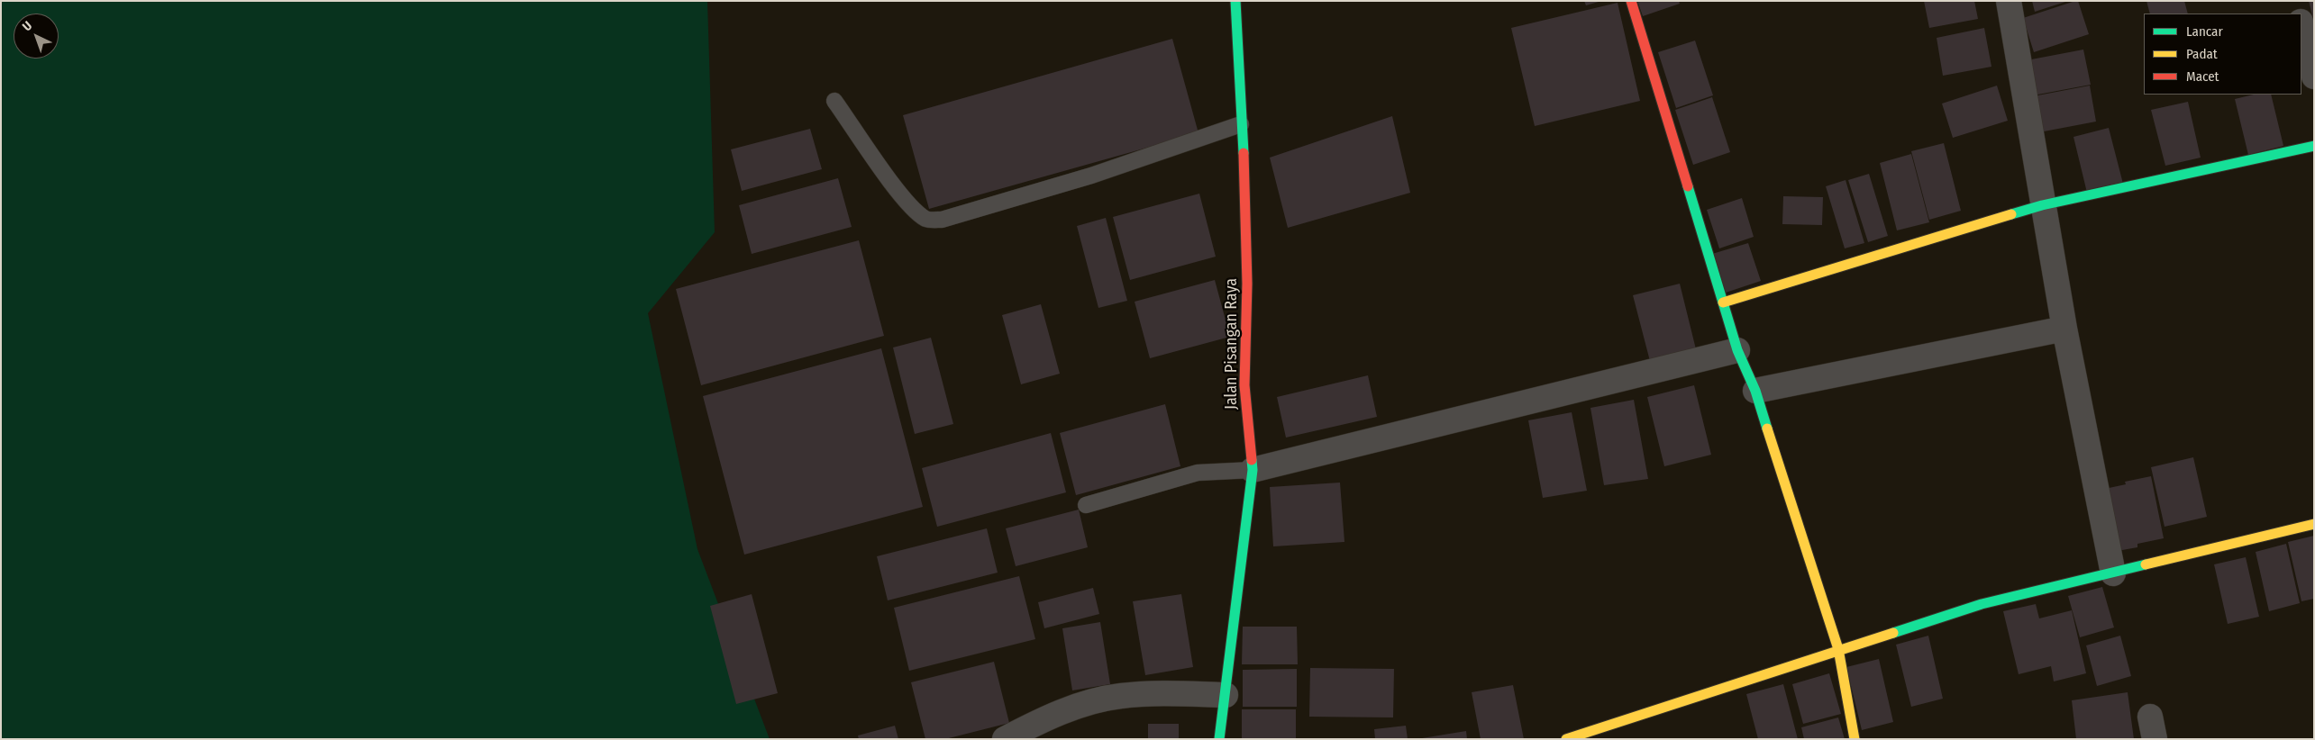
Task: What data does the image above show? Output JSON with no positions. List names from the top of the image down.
{
  "streets": {
    "street": ["Jalan Pisangan Raya"]
  },
  "legend": ["Lancar", "Padat", "Macet"],
  "north": "top left"
}
